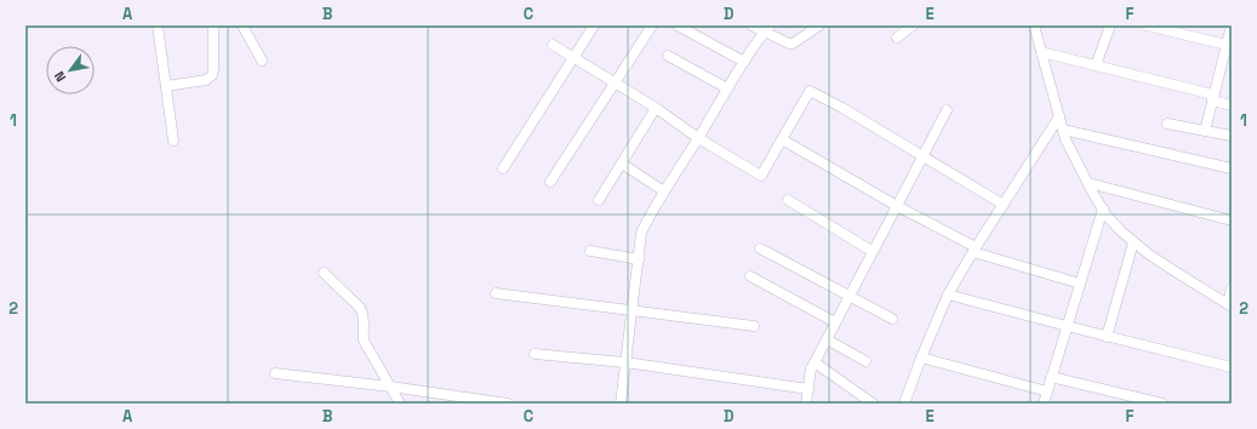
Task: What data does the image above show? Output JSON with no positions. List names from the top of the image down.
{
  "north": "bottom left",
  "grid": {
    "columns": [
      "A",
      "B",
      "C",
      "D",
      "E",
      "F"
    ],
    "rows": ["1", "2"]
  }
}
